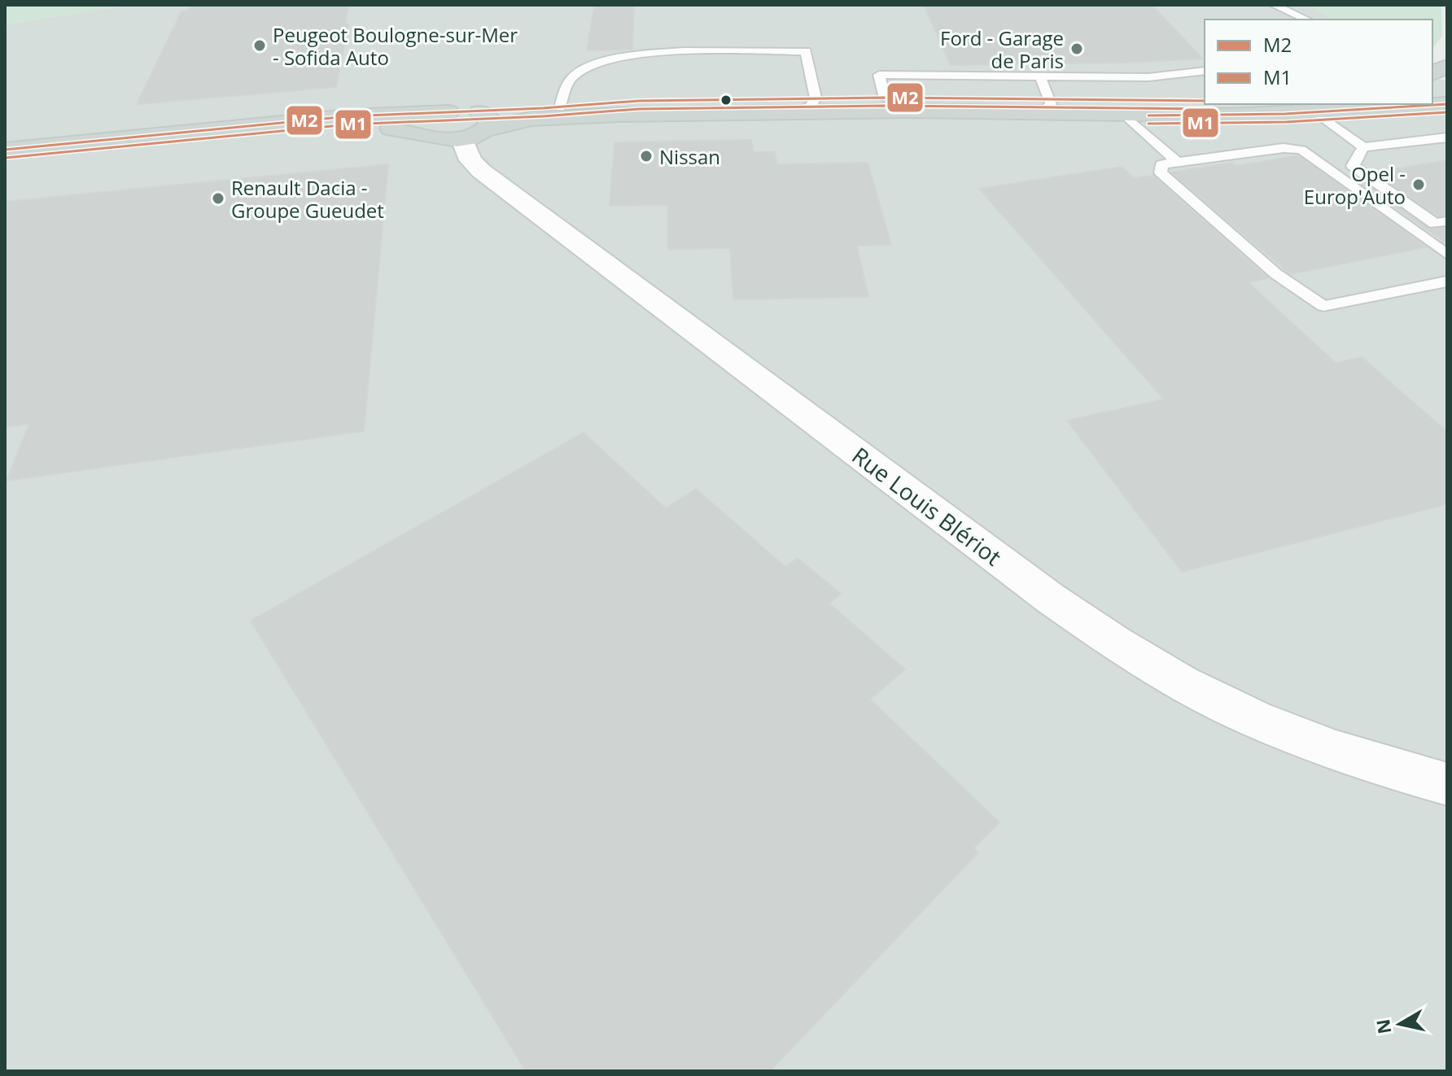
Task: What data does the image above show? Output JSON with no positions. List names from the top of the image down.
{
  "streets": {
    "street": ["Rue Louis Blériot"]
  },
  "places": [
    "Peugeot Boulogne-sur-Mer - Sofida Auto",
    "Ford - Garage de Paris",
    "Nissan",
    "Opel - Europ'Auto",
    "Renault Dacia - Groupe Gueudet"
  ],
  "lines": ["transit line M2", "transit line M1"],
  "legend": ["M2", "M1"],
  "north": "left"
}
